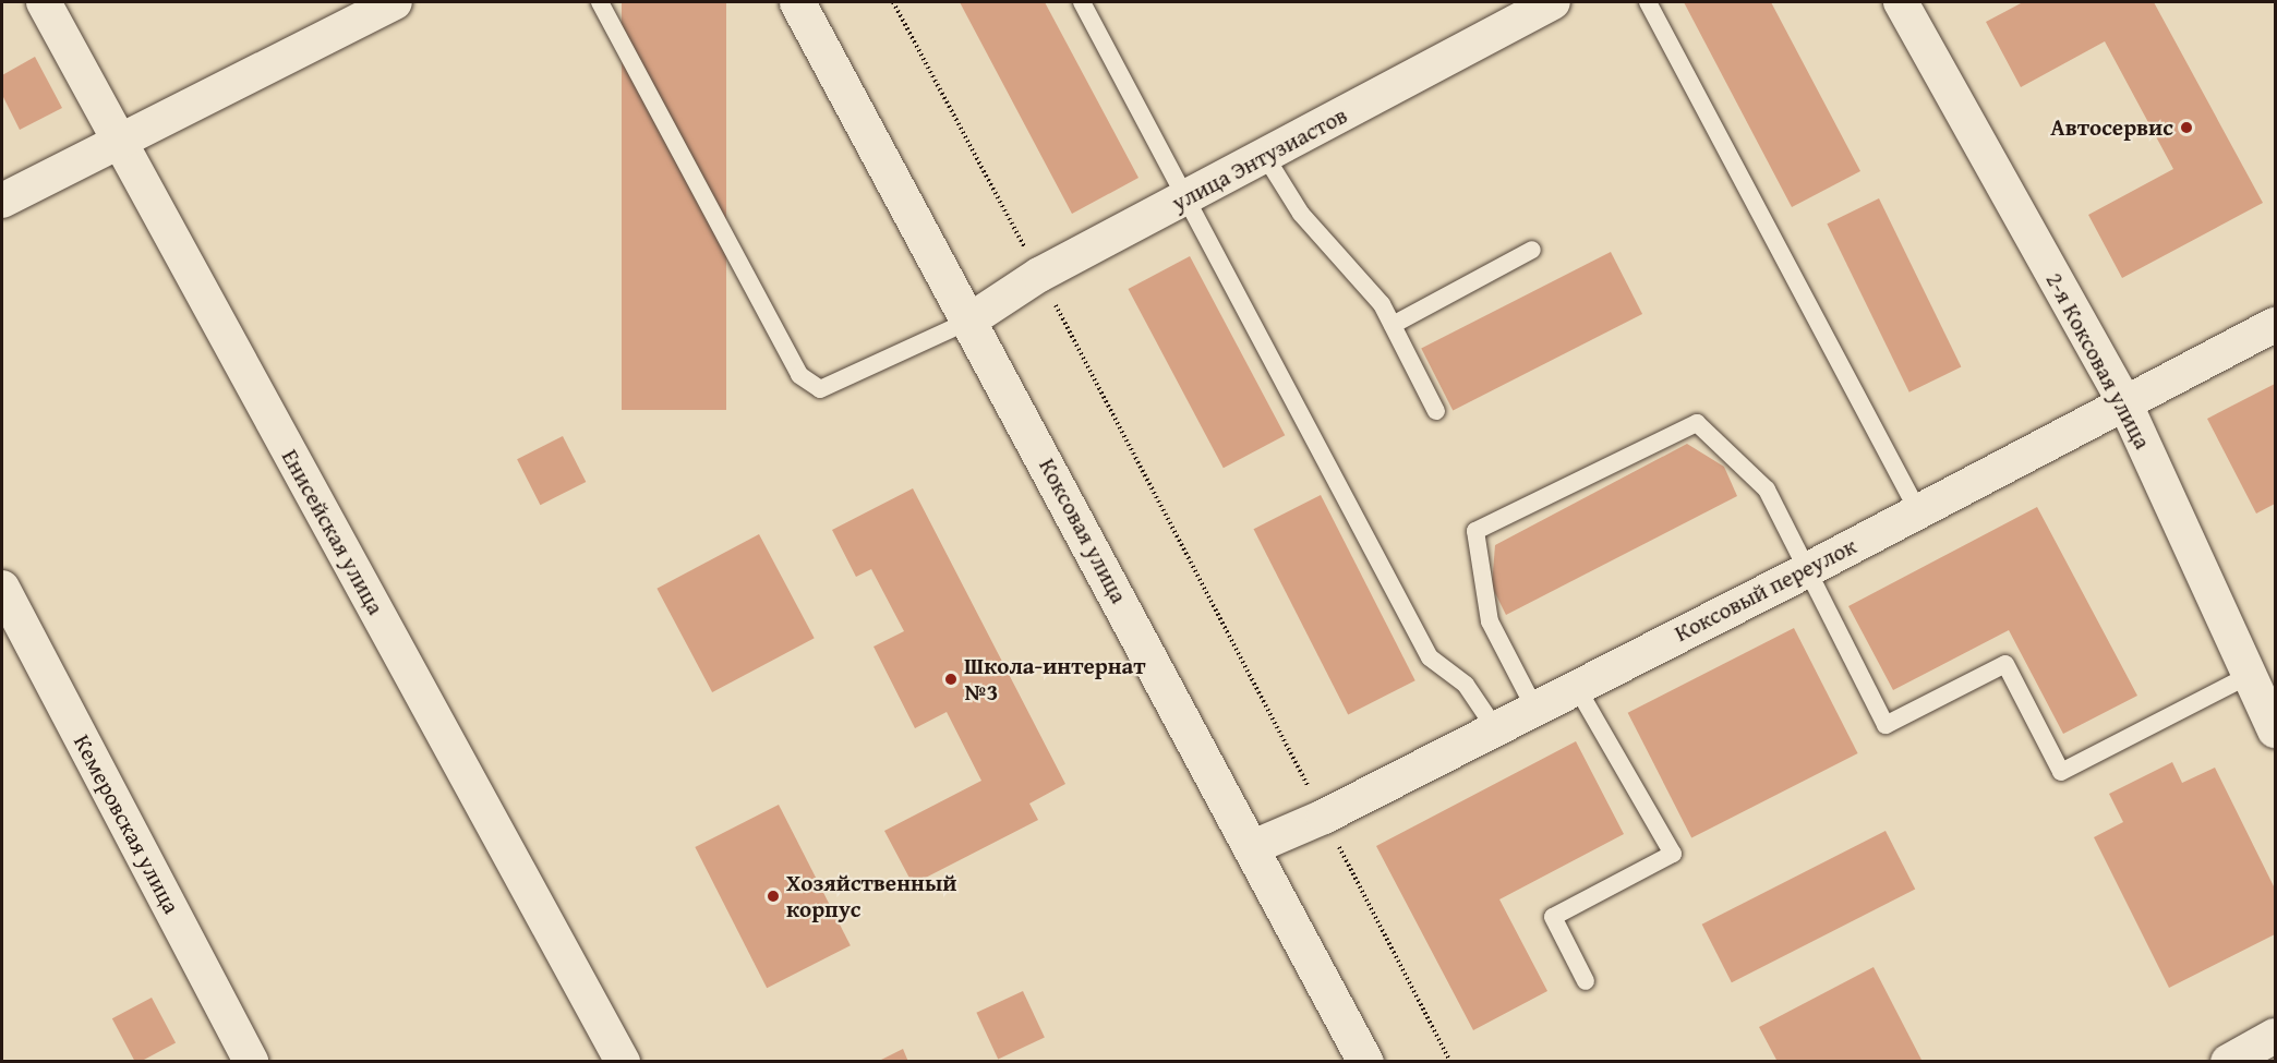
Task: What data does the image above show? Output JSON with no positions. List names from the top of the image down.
{
  "streets": {
    "main road": ["Коксовая улица"],
    "street": [
      "улица Энтузиастов",
      "2-я Коксовая улица",
      "Енисейская улица",
      "Коксовый переулок",
      "Кемеровская улица"
    ]
  },
  "crossings": [
    ["улица Энтузиастов", "Коксовая улица"],
    ["2-я Коксовая улица", "Коксовый переулок"],
    ["Коксовая улица", "Коксовый переулок"]
  ],
  "places": ["Автосервис", "Школа-интернат №3", "Хозяйственный корпус"]
}
